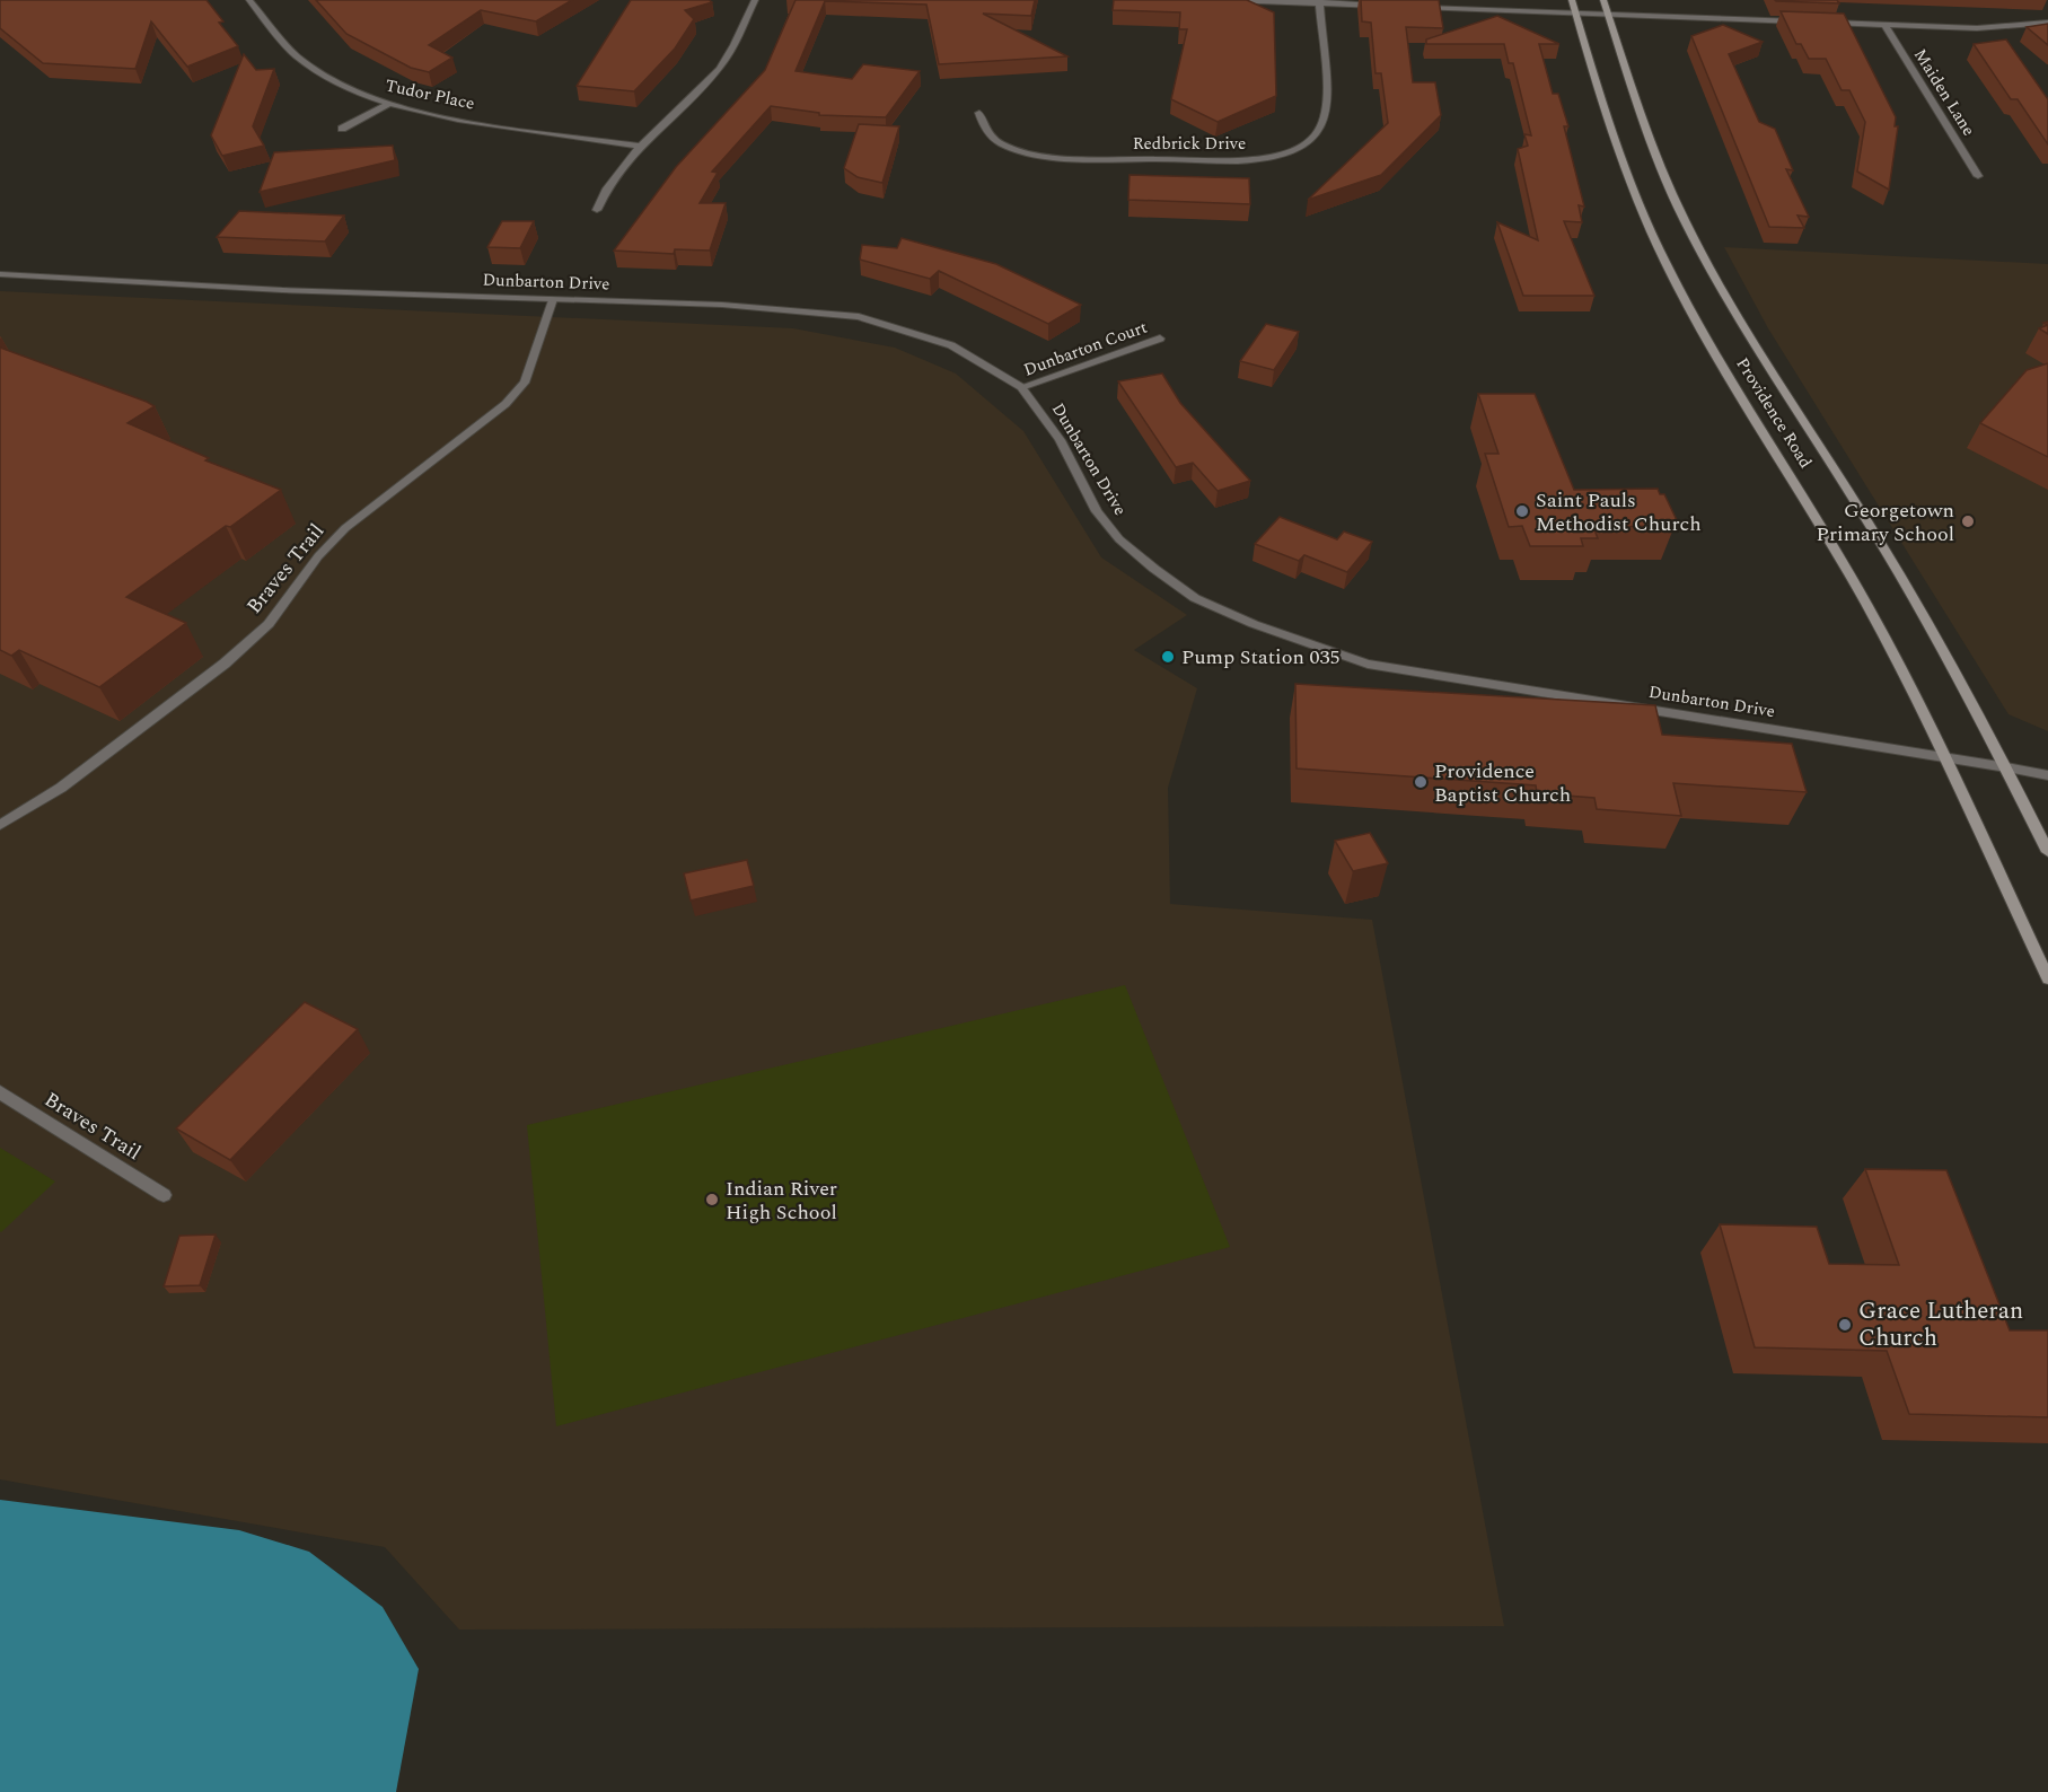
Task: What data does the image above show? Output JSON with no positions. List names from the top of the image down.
{
  "streets": {
    "main road": ["Providence Road"],
    "street": [
      "Maiden Lane",
      "Tudor Place",
      "Redbrick Drive",
      "Dunbarton Drive",
      "Dunbarton Court",
      "Braves Trail"
    ]
  },
  "crossings": [
    ["Dunbarton Drive", "Dunbarton Court"],
    ["Dunbarton Drive", "Providence Road"],
    ["Dunbarton Drive", "Braves Trail"]
  ],
  "places": [
    "Saint Pauls Methodist Church",
    "Georgetown Primary School",
    "Pump Station 035",
    "Providence Baptist Church",
    "Indian River High School",
    "Grace Lutheran Church"
  ]
}
